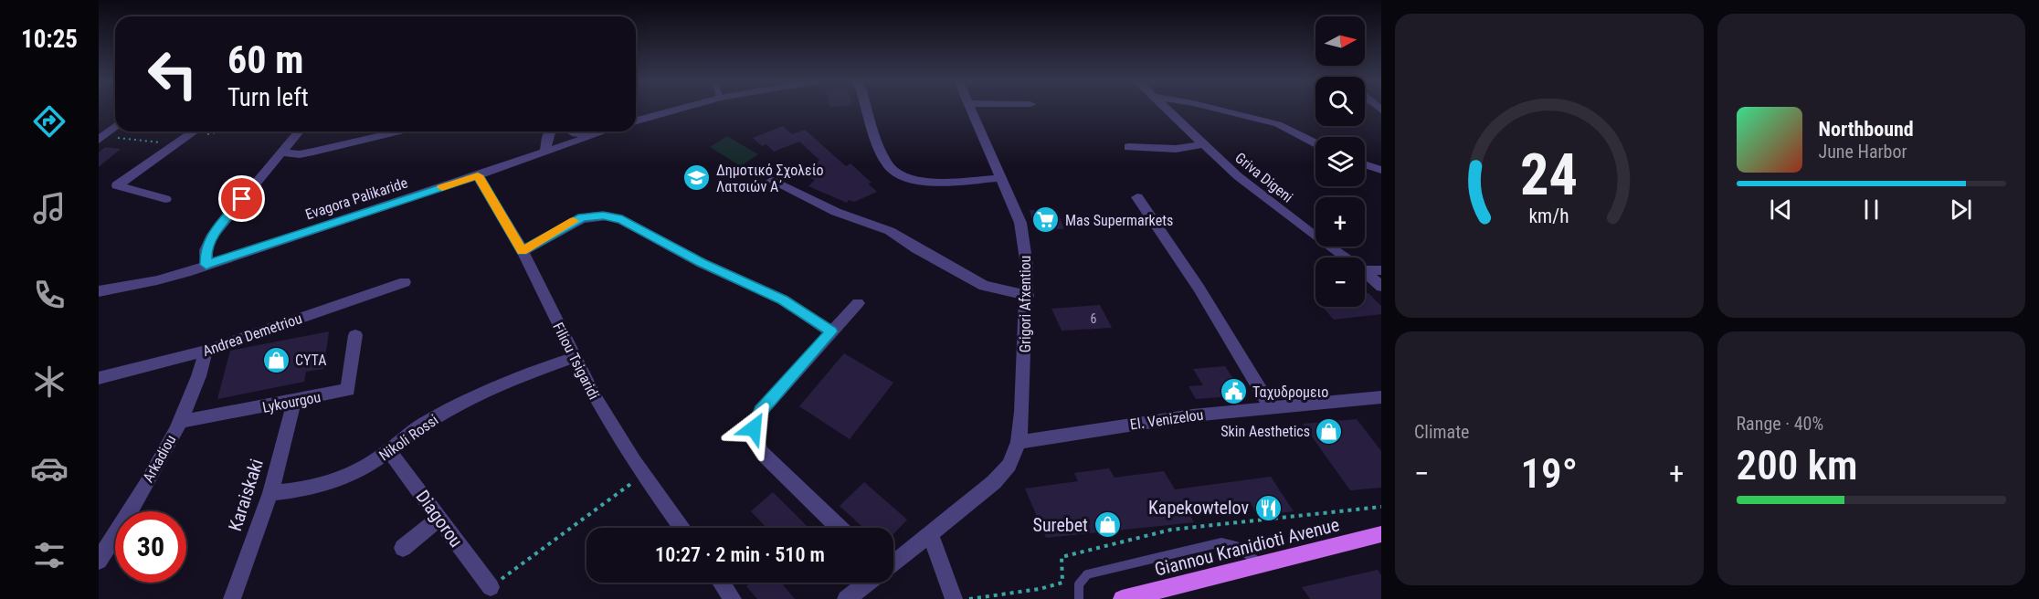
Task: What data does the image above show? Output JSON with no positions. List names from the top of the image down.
{
  "streets": {
    "main road": ["Giannou Kranidioti Avenue"],
    "street": [
      "Griva Digeni",
      "Evagora Palikaride",
      "Grigori Afxentiou",
      "Andrea Demetriou",
      "Filiou Tsigaridi",
      "Lykourgou",
      "El. Venizelou",
      "Nikoli Rossi",
      "Arkadiou",
      "Karaiskaki",
      "Diagorou"
    ]
  },
  "crossings": [
    ["Evagora Palikaride", "Filiou Tsigaridi"],
    ["Grigori Afxentiou", "El. Venizelou"],
    ["Andrea Demetriou", "Arkadiou"],
    ["Filiou Tsigaridi", "Nikoli Rossi"],
    ["Lykourgou", "Arkadiou"],
    ["Lykourgou", "Karaiskaki"],
    ["Nikoli Rossi", "Karaiskaki"],
    ["Nikoli Rossi", "Diagorou"]
  ],
  "places": {
    "school or university": ["Δημοτικό Σχολείο Λατσιών Α΄"],
    "supermarket": ["Mas Supermarkets"],
    "shop": ["CYTA", "Skin Aesthetics", "Surebet"],
    "public building": ["Ταχυδρομειο"],
    "restaurant": ["Kapekowtelov"]
  },
  "house_numbers": ["6"],
  "north": "right",
  "page": {
    "tabs": "10:25",
    "map_buttons": ["+", "−"],
    "turn": ["60 m", "Turn left"],
    "song": ["Northbound", "June Harbor"],
    "tile": [
      "Climate",
      ["Range · 40%", "200 km"]
    ],
    "heat": ["−", "19°", "+"],
    "limit": "30",
    "trip": "10:27 · 2 min · 510 m",
    "gauge": ["24", "km/h"]
  }
}
